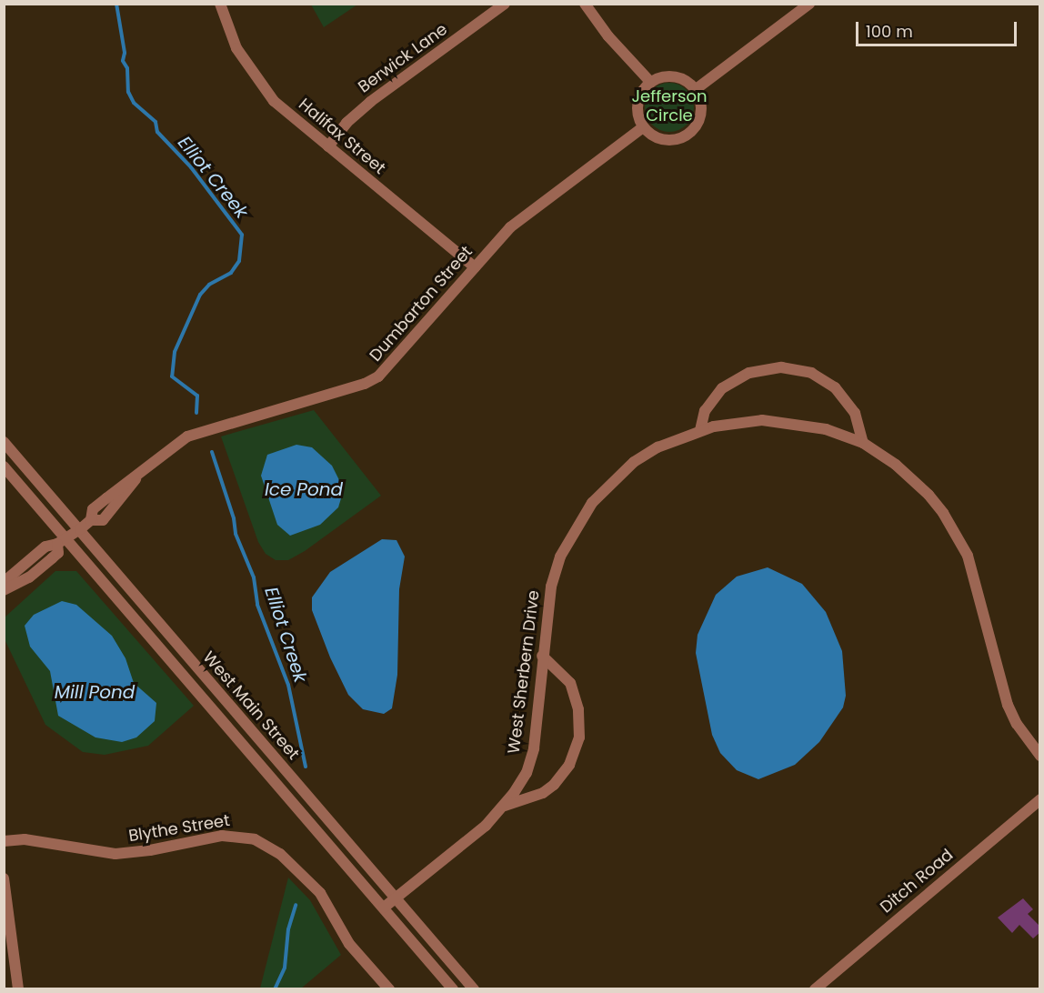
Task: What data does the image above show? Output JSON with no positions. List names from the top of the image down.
{
  "streets": {
    "street": [
      "Berwick Lane",
      "Halifax Street",
      "Dumbarton Street",
      "West Sherbern Drive",
      "West Main Street",
      "Blythe Street",
      "Ditch Road"
    ]
  },
  "crossings": [
    ["Berwick Lane", "Halifax Street"],
    ["Halifax Street", "Dumbarton Street"],
    ["Dumbarton Street", "West Main Street"],
    ["West Sherbern Drive", "West Main Street"]
  ],
  "water": ["Elliot Creek", "Ice Pond", "Mill Pond"],
  "parks": ["Jefferson Circle"],
  "scale_bar": "100 m"
}
